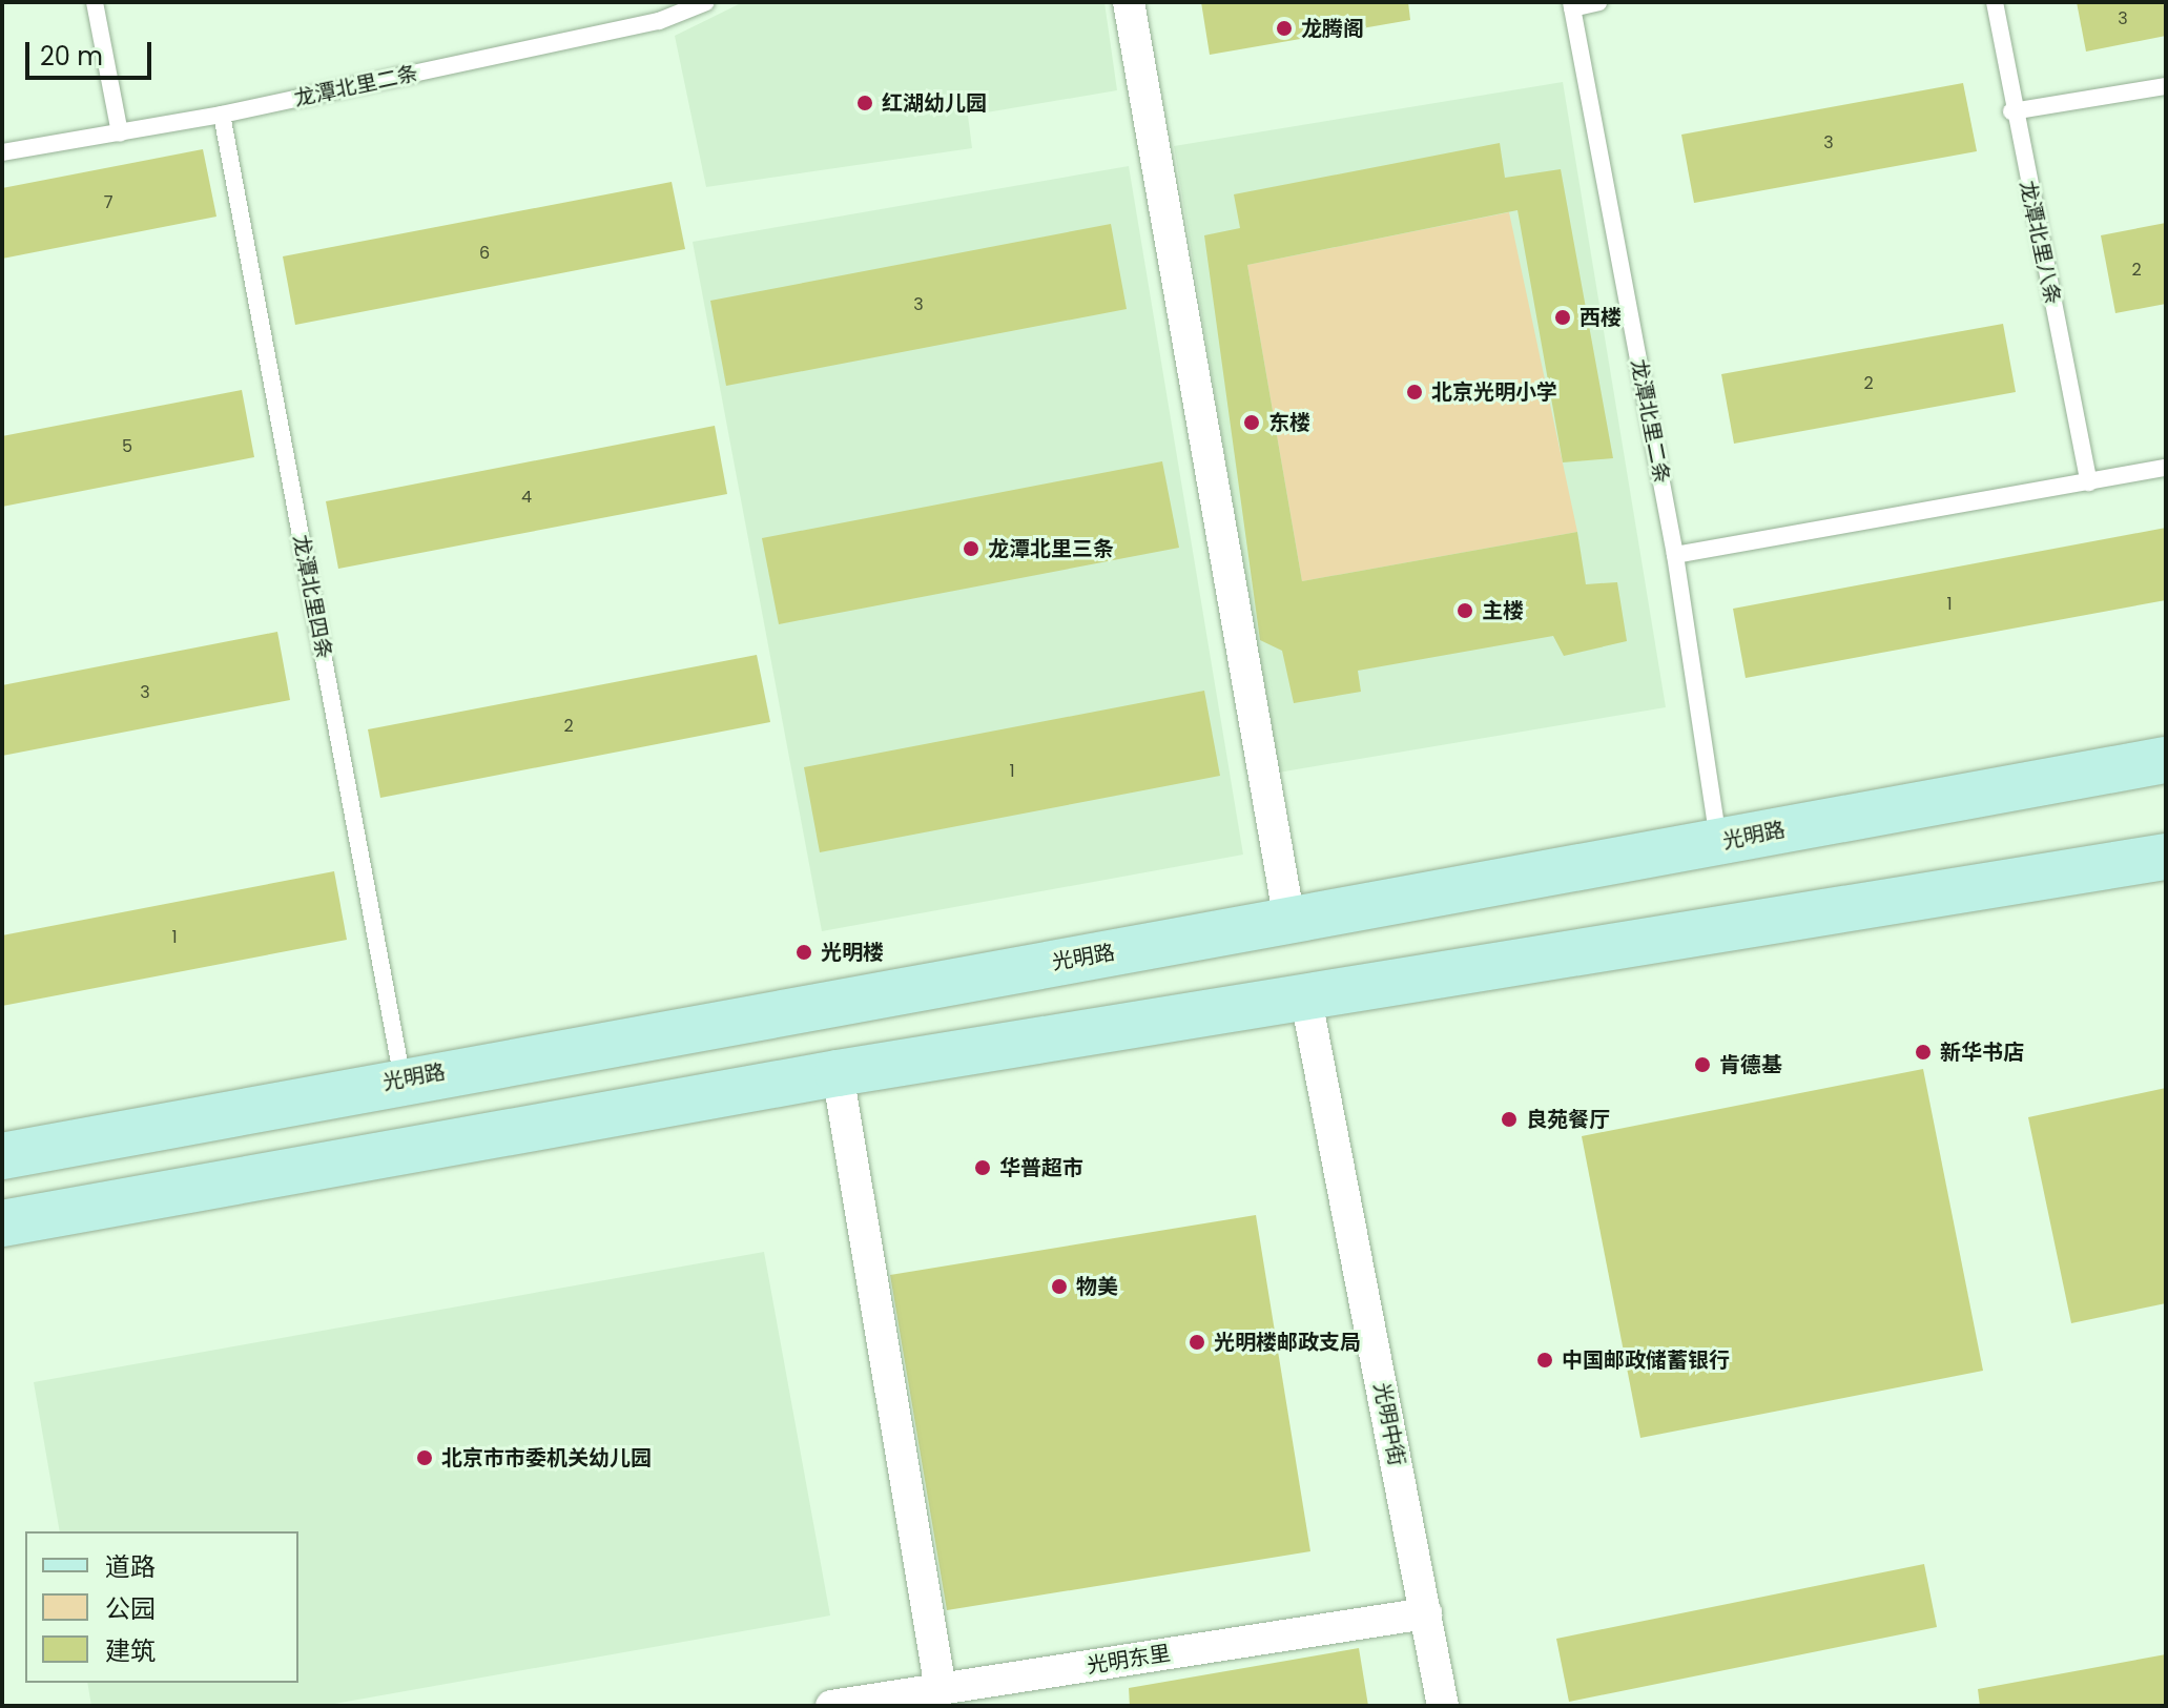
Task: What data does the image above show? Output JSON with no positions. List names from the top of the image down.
{
  "streets": {
    "main road": ["光明路"],
    "street": ["光明中街", "光明东里"],
    "lane": ["龙潭北里二条", "龙潭北里八条", "龙潭北里四条"]
  },
  "crossings": [
    ["龙潭北里二条", "龙潭北里四条"],
    ["龙潭北里二条", "光明路"],
    ["龙潭北里四条", "光明路"],
    ["光明中街", "光明东里"]
  ],
  "places": [
    "龙腾阁",
    "红湖幼儿园",
    "西楼",
    "北京光明小学",
    "东楼",
    "龙潭北里三条",
    "主楼",
    "光明楼",
    "新华书店",
    "肯德基",
    "良苑餐厅",
    "华普超市",
    "物美",
    "光明楼邮政支局",
    "中国邮政储蓄银行",
    "北京市市委机关幼儿园"
  ],
  "house_numbers": [
    "3",
    "3",
    "7",
    "6",
    "2",
    "3",
    "2",
    "5",
    "4",
    "1",
    "3",
    "2",
    "1",
    "1"
  ],
  "legend": ["道路", "公园", "建筑"],
  "scale_bar": "20 m"
}
